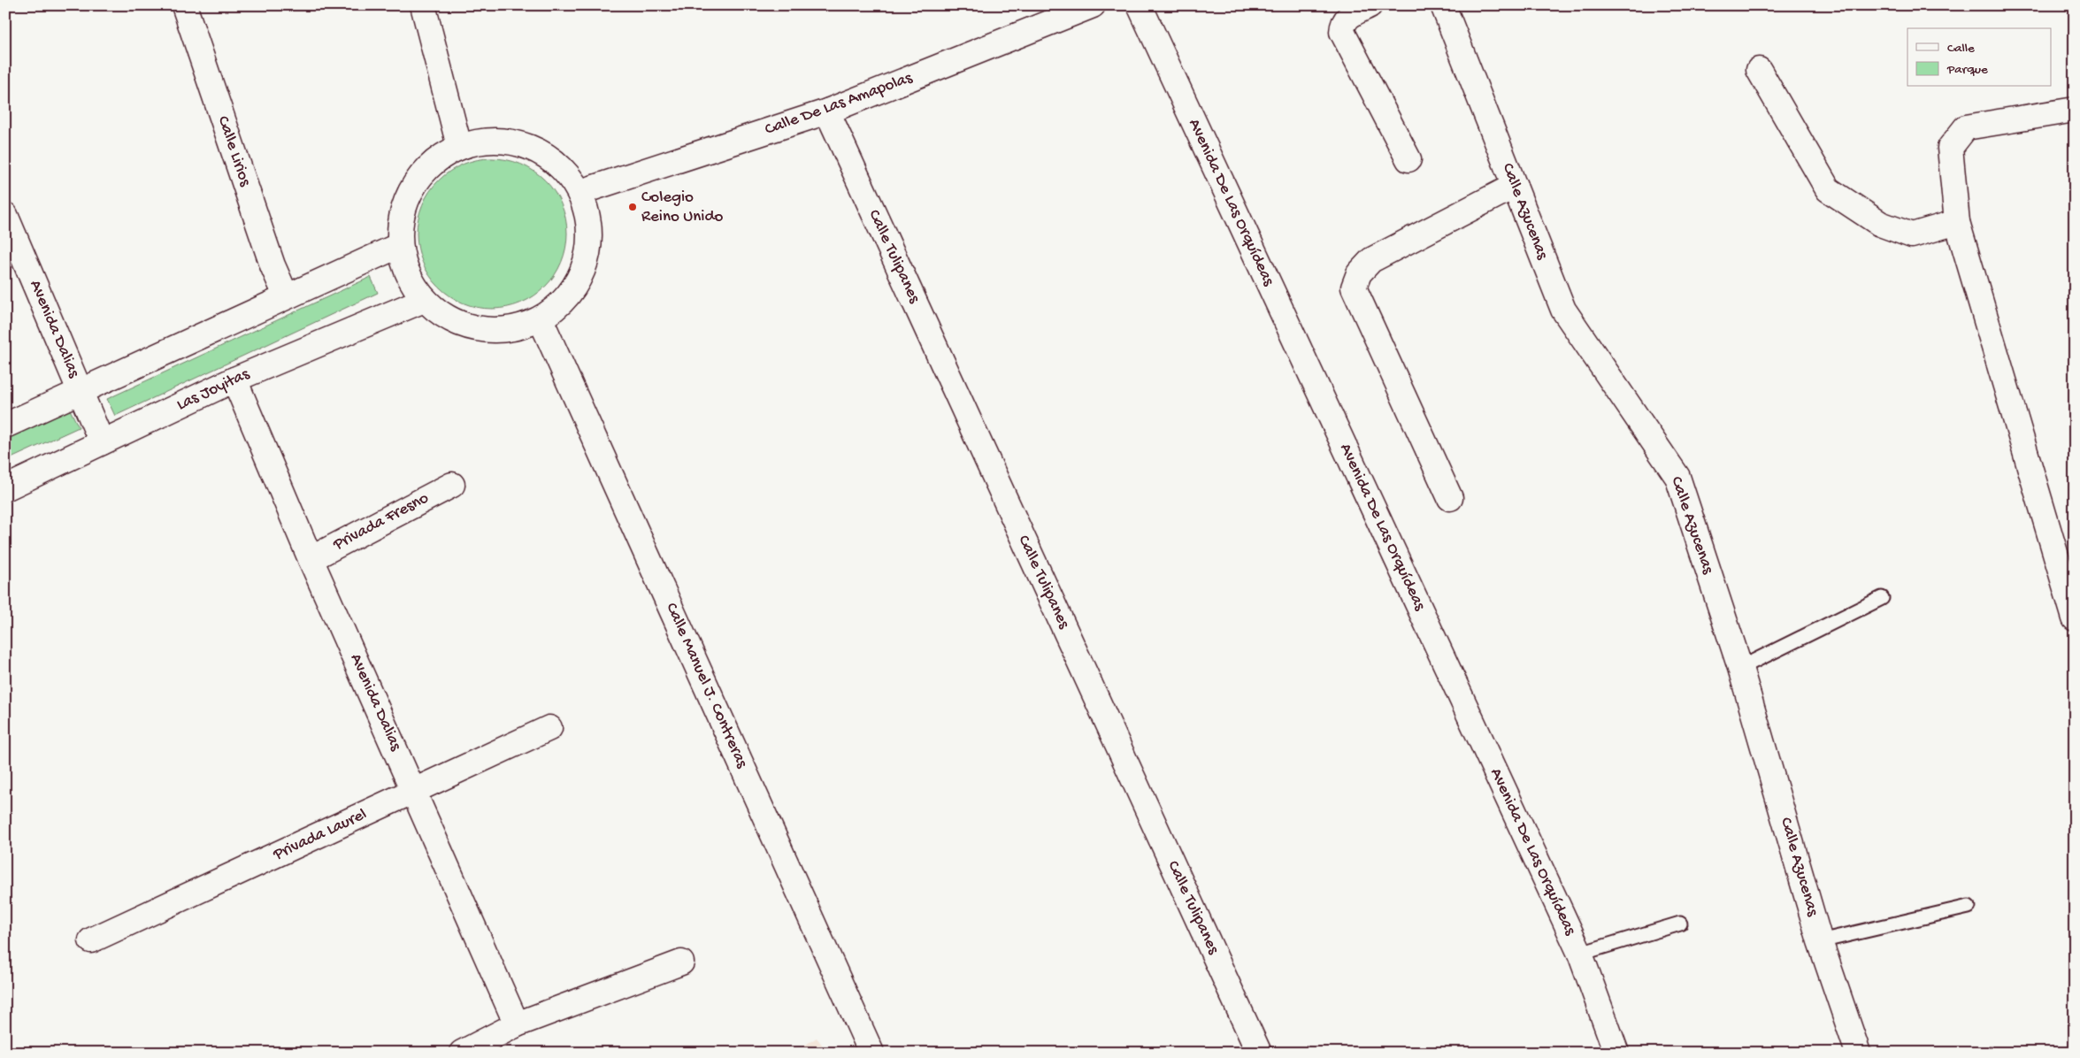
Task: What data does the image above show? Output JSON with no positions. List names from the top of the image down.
{
  "streets": {
    "street": [
      "Calle De Las Amapolas",
      "Calle Lirios",
      "Avenida De Las Orquídeas",
      "Calle Azucenas",
      "Calle Tulipanes",
      "Avenida Dalias",
      "Las Joyitas",
      "Privada Fresno",
      "Calle Manuel J. Contreras",
      "Privada Laurel"
    ]
  },
  "crossings": [
    ["Calle De Las Amapolas", "Calle Tulipanes"],
    ["Avenida Dalias", "Las Joyitas"],
    ["Avenida Dalias", "Privada Fresno"],
    ["Avenida Dalias", "Privada Laurel"]
  ],
  "places": ["Colegio Reino Unido"],
  "legend": ["Calle", "Parque"]
}
